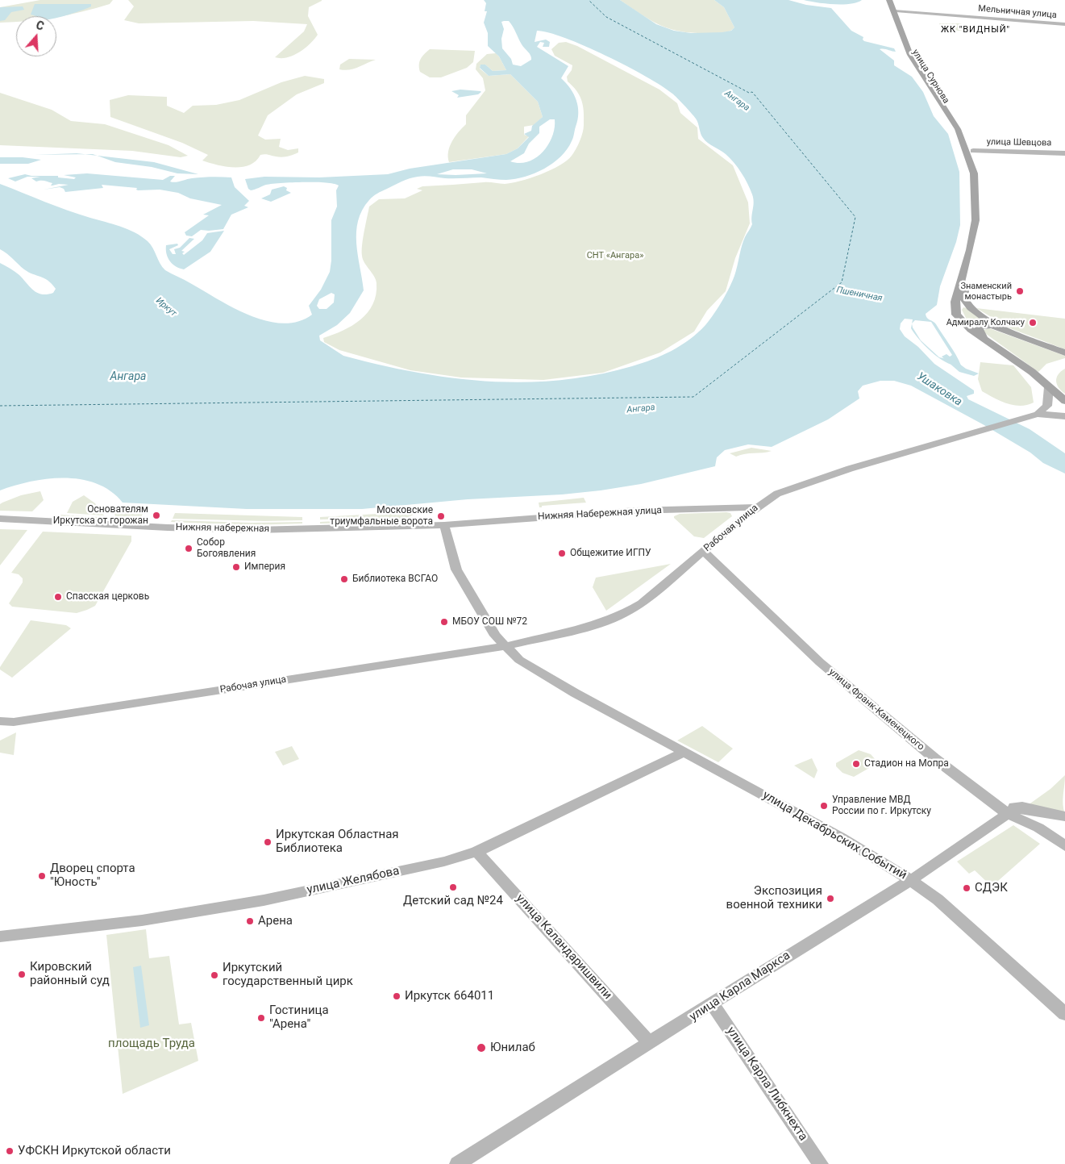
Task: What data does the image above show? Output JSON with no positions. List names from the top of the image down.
{
  "streets": {
    "main road": [
      "Мельничная улица",
      "улица Сурнова",
      "улица Шевцова",
      "Нижняя Набережная улица",
      "Нижняя набережная",
      "Рабочая улица",
      "улица Франк-Каменецкого",
      "улица Декабрьских Событий",
      "улица Желябова",
      "улица Каландаришвили",
      "улица Карла Маркса",
      "улица Карла Либкнехта"
    ]
  },
  "crossings": [
    ["Мельничная улица", "улица Сурнова"],
    ["улица Сурнова", "улица Шевцова"],
    ["Нижняя Набережная улица", "Нижняя набережная"],
    ["Нижняя Набережная улица", "Рабочая улица"],
    ["Рабочая улица", "улица Франк-Каменецкого"],
    ["улица Франк-Каменецкого", "улица Карла Маркса"],
    ["улица Декабрьских Событий", "улица Желябова"],
    ["улица Декабрьских Событий", "улица Карла Маркса"],
    ["улица Желябова", "улица Каландаришвили"],
    ["улица Каландаришвили", "улица Карла Маркса"],
    ["улица Карла Маркса", "улица Карла Либкнехта"]
  ],
  "districts": ["ЖК \"ВИДНЫЙ\""],
  "water": [
    "Ангара",
    "Пшеничная",
    "Иркут",
    "Ушаковка"
  ],
  "parks": ["СНТ «Ангара»", "площадь Труда"],
  "places": [
    "Знаменский монастырь",
    "Адмиралу Колчаку",
    "Основателям Иркутска от горожан",
    "Московские триумфальные ворота",
    "Собор Богоявления",
    "Общежитие ИГПУ",
    "Империя",
    "Библиотека ВСГАО",
    "Спасская церковь",
    "МБОУ СОШ №72",
    "Стадион на Мопра",
    "Управление МВД России по г. Иркутску",
    "Иркутская Областная Библиотека",
    "Дворец спорта \"Юность\"",
    "Детский сад №24",
    "СДЭК",
    "Экспозиция военной техники",
    "Арена",
    "Кировский районный суд",
    "Иркутский государственный цирк",
    "Иркутск 664011",
    "Гостиница \"Арена\"",
    "Юнилаб",
    "УФСКН Иркутской области"
  ],
  "north": "top"
}
